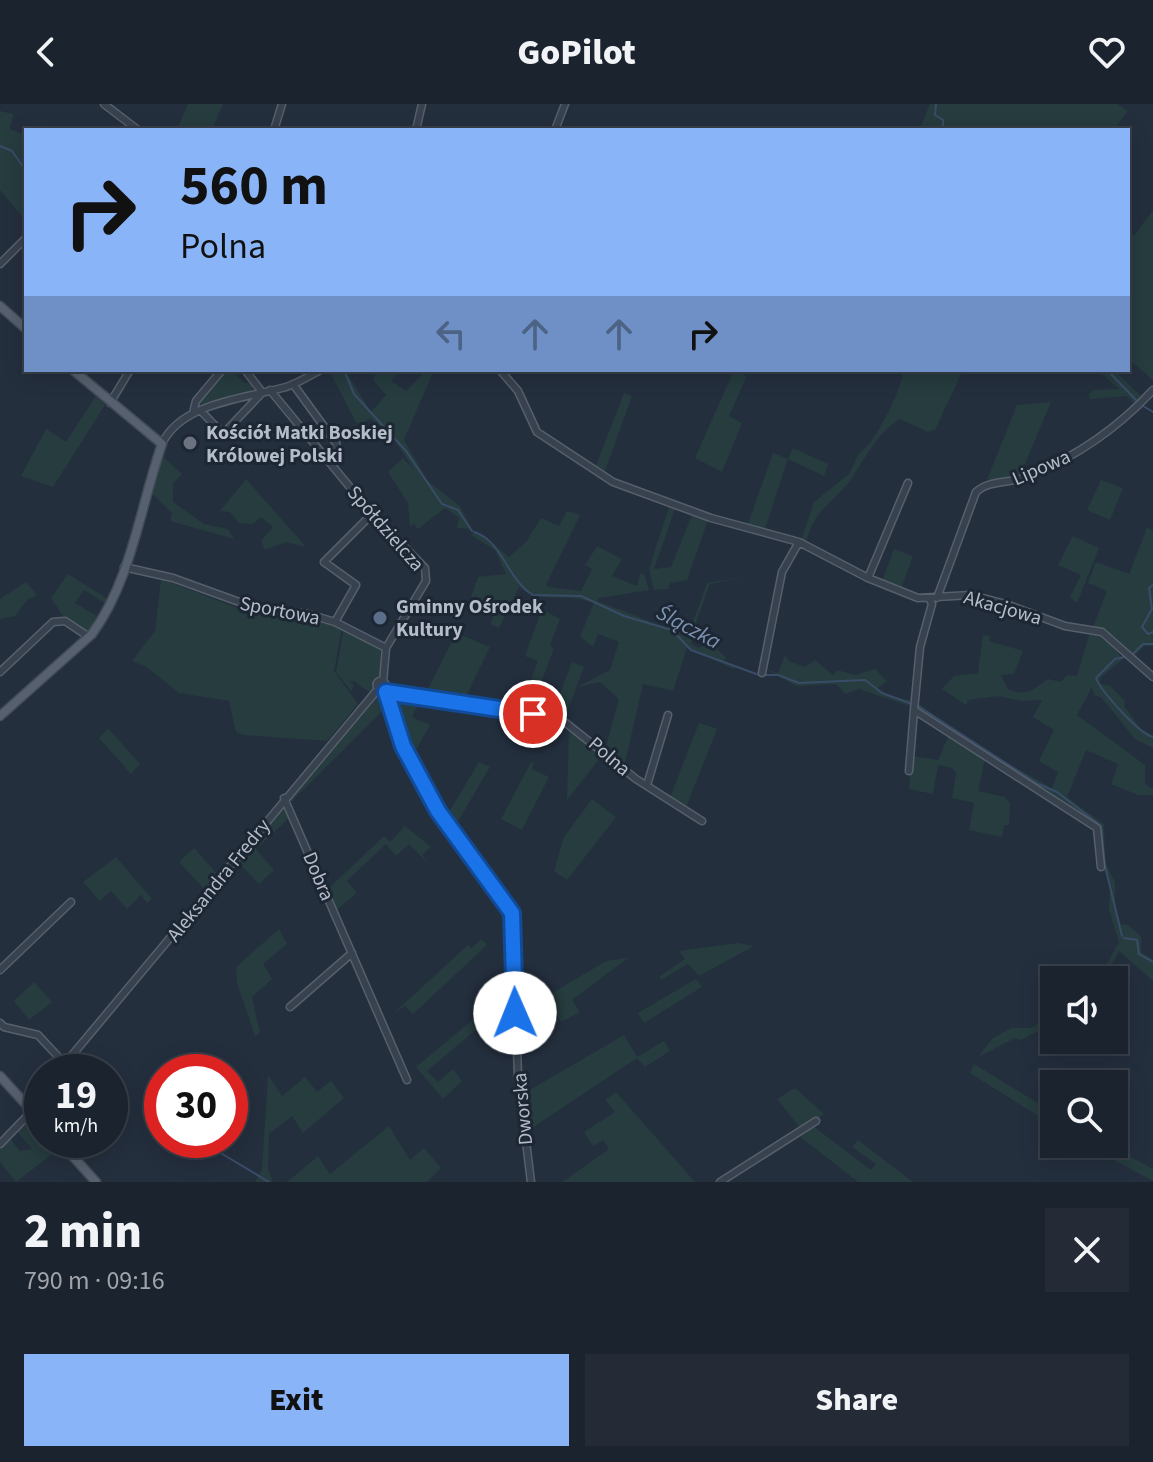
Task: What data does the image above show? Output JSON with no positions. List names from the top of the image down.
{
  "streets": {
    "street": [
      "Lipowa",
      "Spółdzielcza",
      "Akacjowa",
      "Sportowa",
      "Polna",
      "Dobra",
      "Aleksandra Fredry",
      "Dworska"
    ]
  },
  "crossings": [
    ["Lipowa", "Akacjowa"],
    ["Spółdzielcza", "Sportowa"],
    ["Spółdzielcza", "Polna"],
    ["Spółdzielcza", "Aleksandra Fredry"],
    ["Spółdzielcza", "Dworska"],
    ["Polna", "Aleksandra Fredry"],
    ["Polna", "Dworska"],
    ["Dobra", "Aleksandra Fredry"],
    ["Aleksandra Fredry", "Dworska"]
  ],
  "water": ["Ślączka"],
  "places": ["Kościół Matki Boskiej Królowej Polski", "Gminny Ośrodek Kultury"],
  "page": {
    "header": "GoPilot",
    "turn": ["560 m", "Polna"],
    "speed": "19 km/h",
    "limit": "30",
    "heading": ["2 min", "790 m · 09:16"],
    "buttons": ["Exit", "Share"]
  }
}
